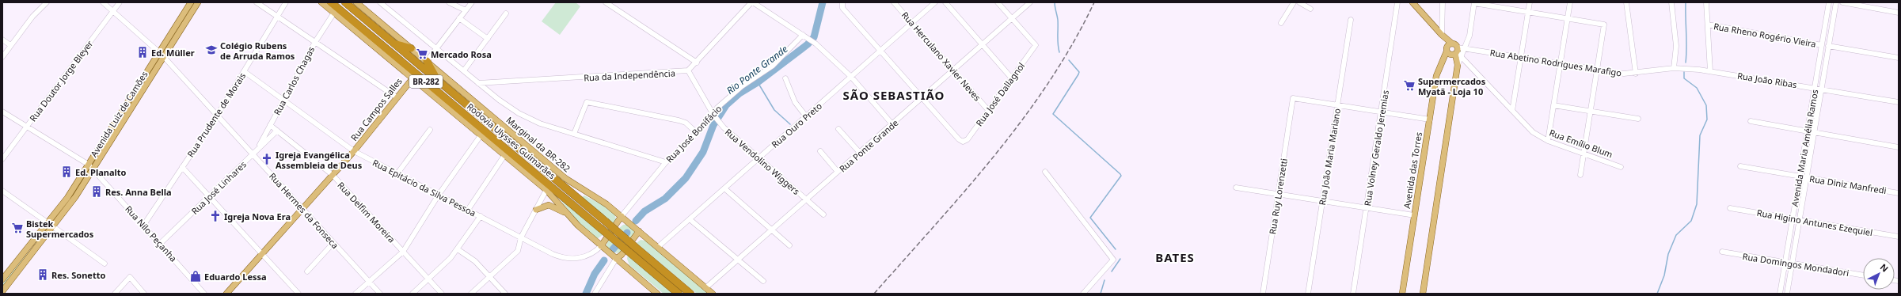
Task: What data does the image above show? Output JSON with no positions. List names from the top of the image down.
{
  "streets": {
    "highway": ["BR-282", "Rodovia Ulysses Guimarães"],
    "main road": [
      "Rua Campos Salles",
      "Avenida Luiz de Camões",
      "Marginal da BR-282",
      "Avenida das Torres"
    ],
    "street": [
      "Rua Rheno Rogério Vieira",
      "Rua Herculano Xavier Neves",
      "Rua Abetino Rodrigues Marafigo",
      "Rua da Independência",
      "Rua João Ribas",
      "Rua Doutor Jorge Bleyer",
      "Rua Carlos Chagas",
      "Rua José Dallagnol",
      "Rua Prudente de Morais",
      "Rua Ouro Preto",
      "Rua José Bonifácio",
      "Rua Emílio Blum",
      "Rua Ponte Grande",
      "Rua Volney Geraldo Jeremias",
      "Avenida Maria Amélia Ramos",
      "Rua João Maria Mariano",
      "Rua Vendolino Wiggers",
      "Rua Diniz Manfredi",
      "Rua José Linhares",
      "Rua Epitácio da Silva Pessoa",
      "Rua Ruy Lorenzetti",
      "Rua Hermes da Fonseca",
      "Rua Delfim Moreira",
      "Rua Higino Antunes Ezequiel",
      "Rua Nilo Peçanha",
      "Rua Domingos Mondadori"
    ]
  },
  "crossings": [
    ["Rua Rheno Rogério Vieira", "Avenida Maria Amélia Ramos"],
    ["Rua Herculano Xavier Neves", "Rua José Dallagnol"],
    ["Rua Herculano Xavier Neves", "Rua Ouro Preto"],
    ["Rua Herculano Xavier Neves", "Rua Ponte Grande"],
    ["Rua Abetino Rodrigues Marafigo", "Rua João Ribas"],
    ["Rua Abetino Rodrigues Marafigo", "Rua Emílio Blum"],
    ["Rua da Independência", "Rua Vendolino Wiggers"],
    ["Rua João Ribas", "Avenida Maria Amélia Ramos"],
    ["Rua Doutor Jorge Bleyer", "Rua Nilo Peçanha"],
    ["Rua Carlos Chagas", "Rua José Linhares"],
    ["Rua Carlos Chagas", "Rua Epitácio da Silva Pessoa"],
    ["Rua Carlos Chagas", "Rua Delfim Moreira"],
    ["Rua José Dallagnol", "Rua Ponte Grande"],
    ["Rua Campos Salles", "Rua Epitácio da Silva Pessoa"],
    ["Rua Campos Salles", "Rua Hermes da Fonseca"],
    ["Rua Campos Salles", "Rua Delfim Moreira"],
    ["Avenida Luiz de Camões", "Rua Hermes da Fonseca"],
    ["Avenida Luiz de Camões", "Rua Nilo Peçanha"],
    ["Rua Prudente de Morais", "Rua Epitácio da Silva Pessoa"],
    ["Rua Prudente de Morais", "Rua Hermes da Fonseca"],
    ["Rua Prudente de Morais", "Rua Nilo Peçanha"],
    ["Rua Ouro Preto", "Marginal da BR-282"],
    ["Rua Ouro Preto", "Rua Vendolino Wiggers"],
    ["Rua José Bonifácio", "Marginal da BR-282"],
    ["Rua José Bonifácio", "Rua Vendolino Wiggers"],
    ["Marginal da BR-282", "Rua Ponte Grande"],
    ["Rua Ponte Grande", "Rua Vendolino Wiggers"],
    ["Avenida Maria Amélia Ramos", "Rua Diniz Manfredi"],
    ["Avenida Maria Amélia Ramos", "Rua Higino Antunes Ezequiel"],
    ["Avenida Maria Amélia Ramos", "Rua Domingos Mondadori"],
    ["Rua João Maria Mariano", "Rua Ruy Lorenzetti"],
    ["Rua José Linhares", "Rua Hermes da Fonseca"],
    ["Rua José Linhares", "Rua Delfim Moreira"],
    ["Rua José Linhares", "Rua Nilo Peçanha"]
  ],
  "districts": ["SÃO SEBASTIÃO", "BATES"],
  "water": ["Rio Ponte Grande"],
  "places": {
    "school or university": ["Colégio Rubens de Arruda Ramos"],
    "building": [
      "Ed. Müller",
      "Ed. Planalto",
      "Res. Anna Bella",
      "Res. Sonetto"
    ],
    "supermarket": ["Mercado Rosa", "Supermercados Myatã - Loja 10", "Bistek Supermercados"],
    "church": ["Igreja Evangélica Assembleia de Deus", "Igreja Nova Era"],
    "shop": ["Eduardo Lessa"]
  },
  "north": "top right"
}
